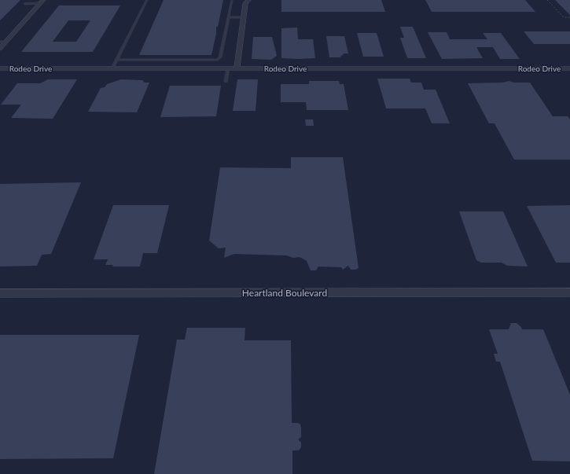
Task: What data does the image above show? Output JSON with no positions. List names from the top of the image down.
{
  "streets": {
    "street": ["Rodeo Drive", "Heartland Boulevard"]
  }
}
